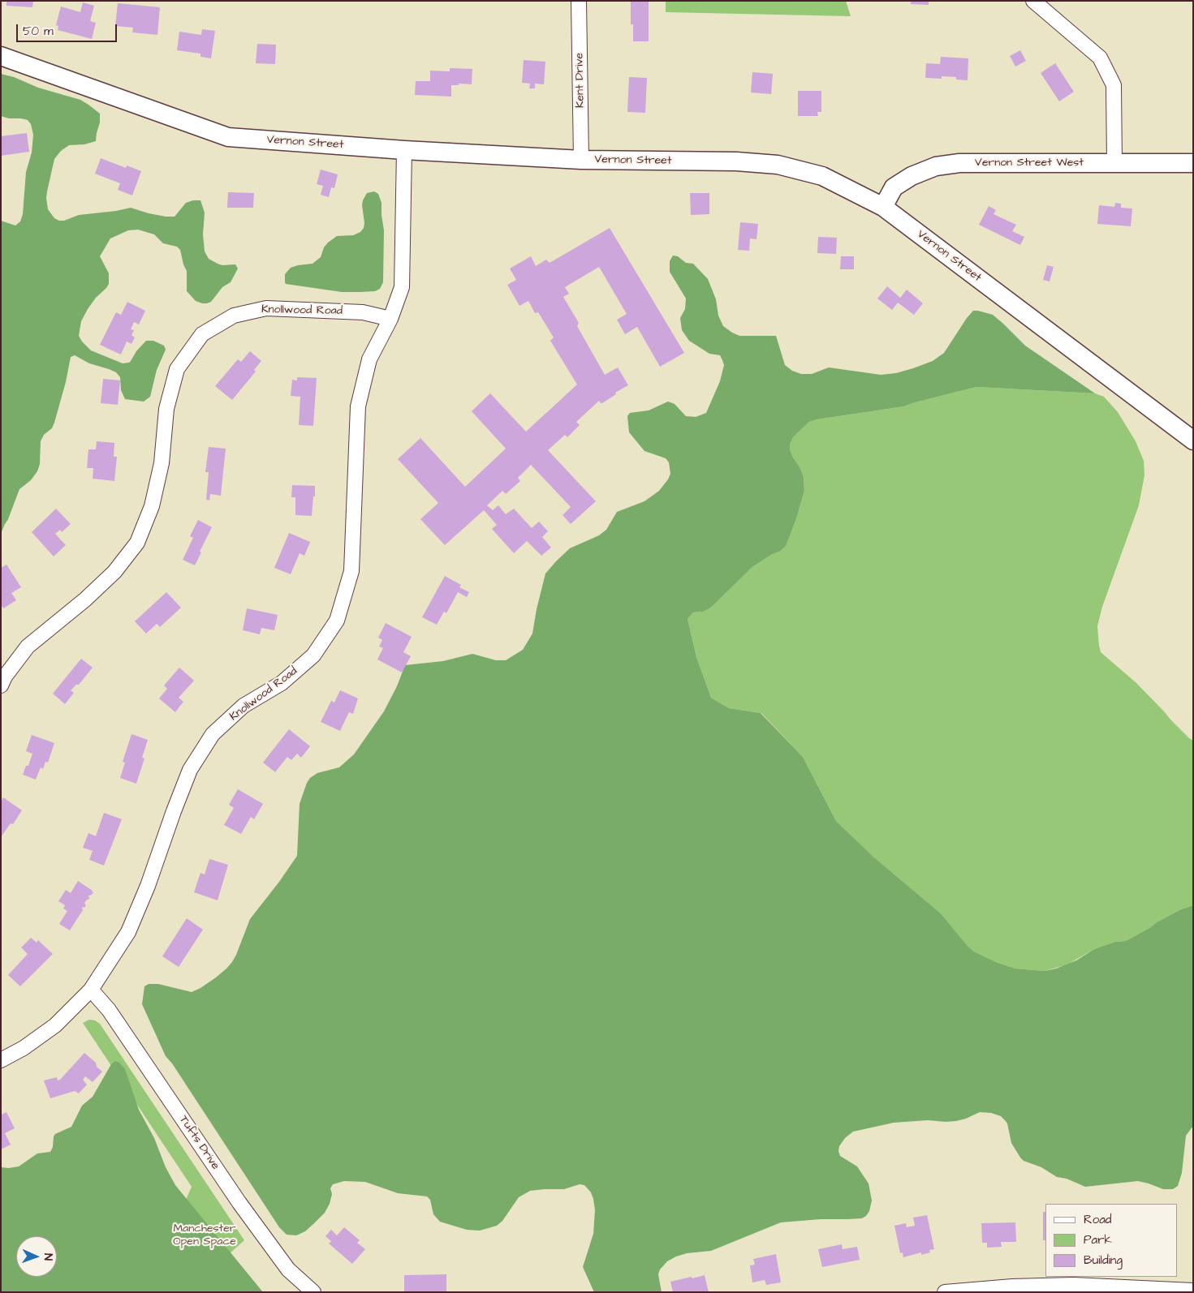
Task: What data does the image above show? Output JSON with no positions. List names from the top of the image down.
{
  "streets": {
    "street": [
      "Kent Drive",
      "Vernon Street",
      "Vernon Street West",
      "Knollwood Road",
      "Tufts Drive"
    ]
  },
  "crossings": [
    ["Kent Drive", "Vernon Street"],
    ["Vernon Street", "Vernon Street West"],
    ["Vernon Street", "Knollwood Road"],
    ["Knollwood Road", "Tufts Drive"]
  ],
  "parks": ["Manchester Open Space"],
  "legend": ["Road", "Park", "Building"],
  "scale_bar": "50 m",
  "north": "right"
}
